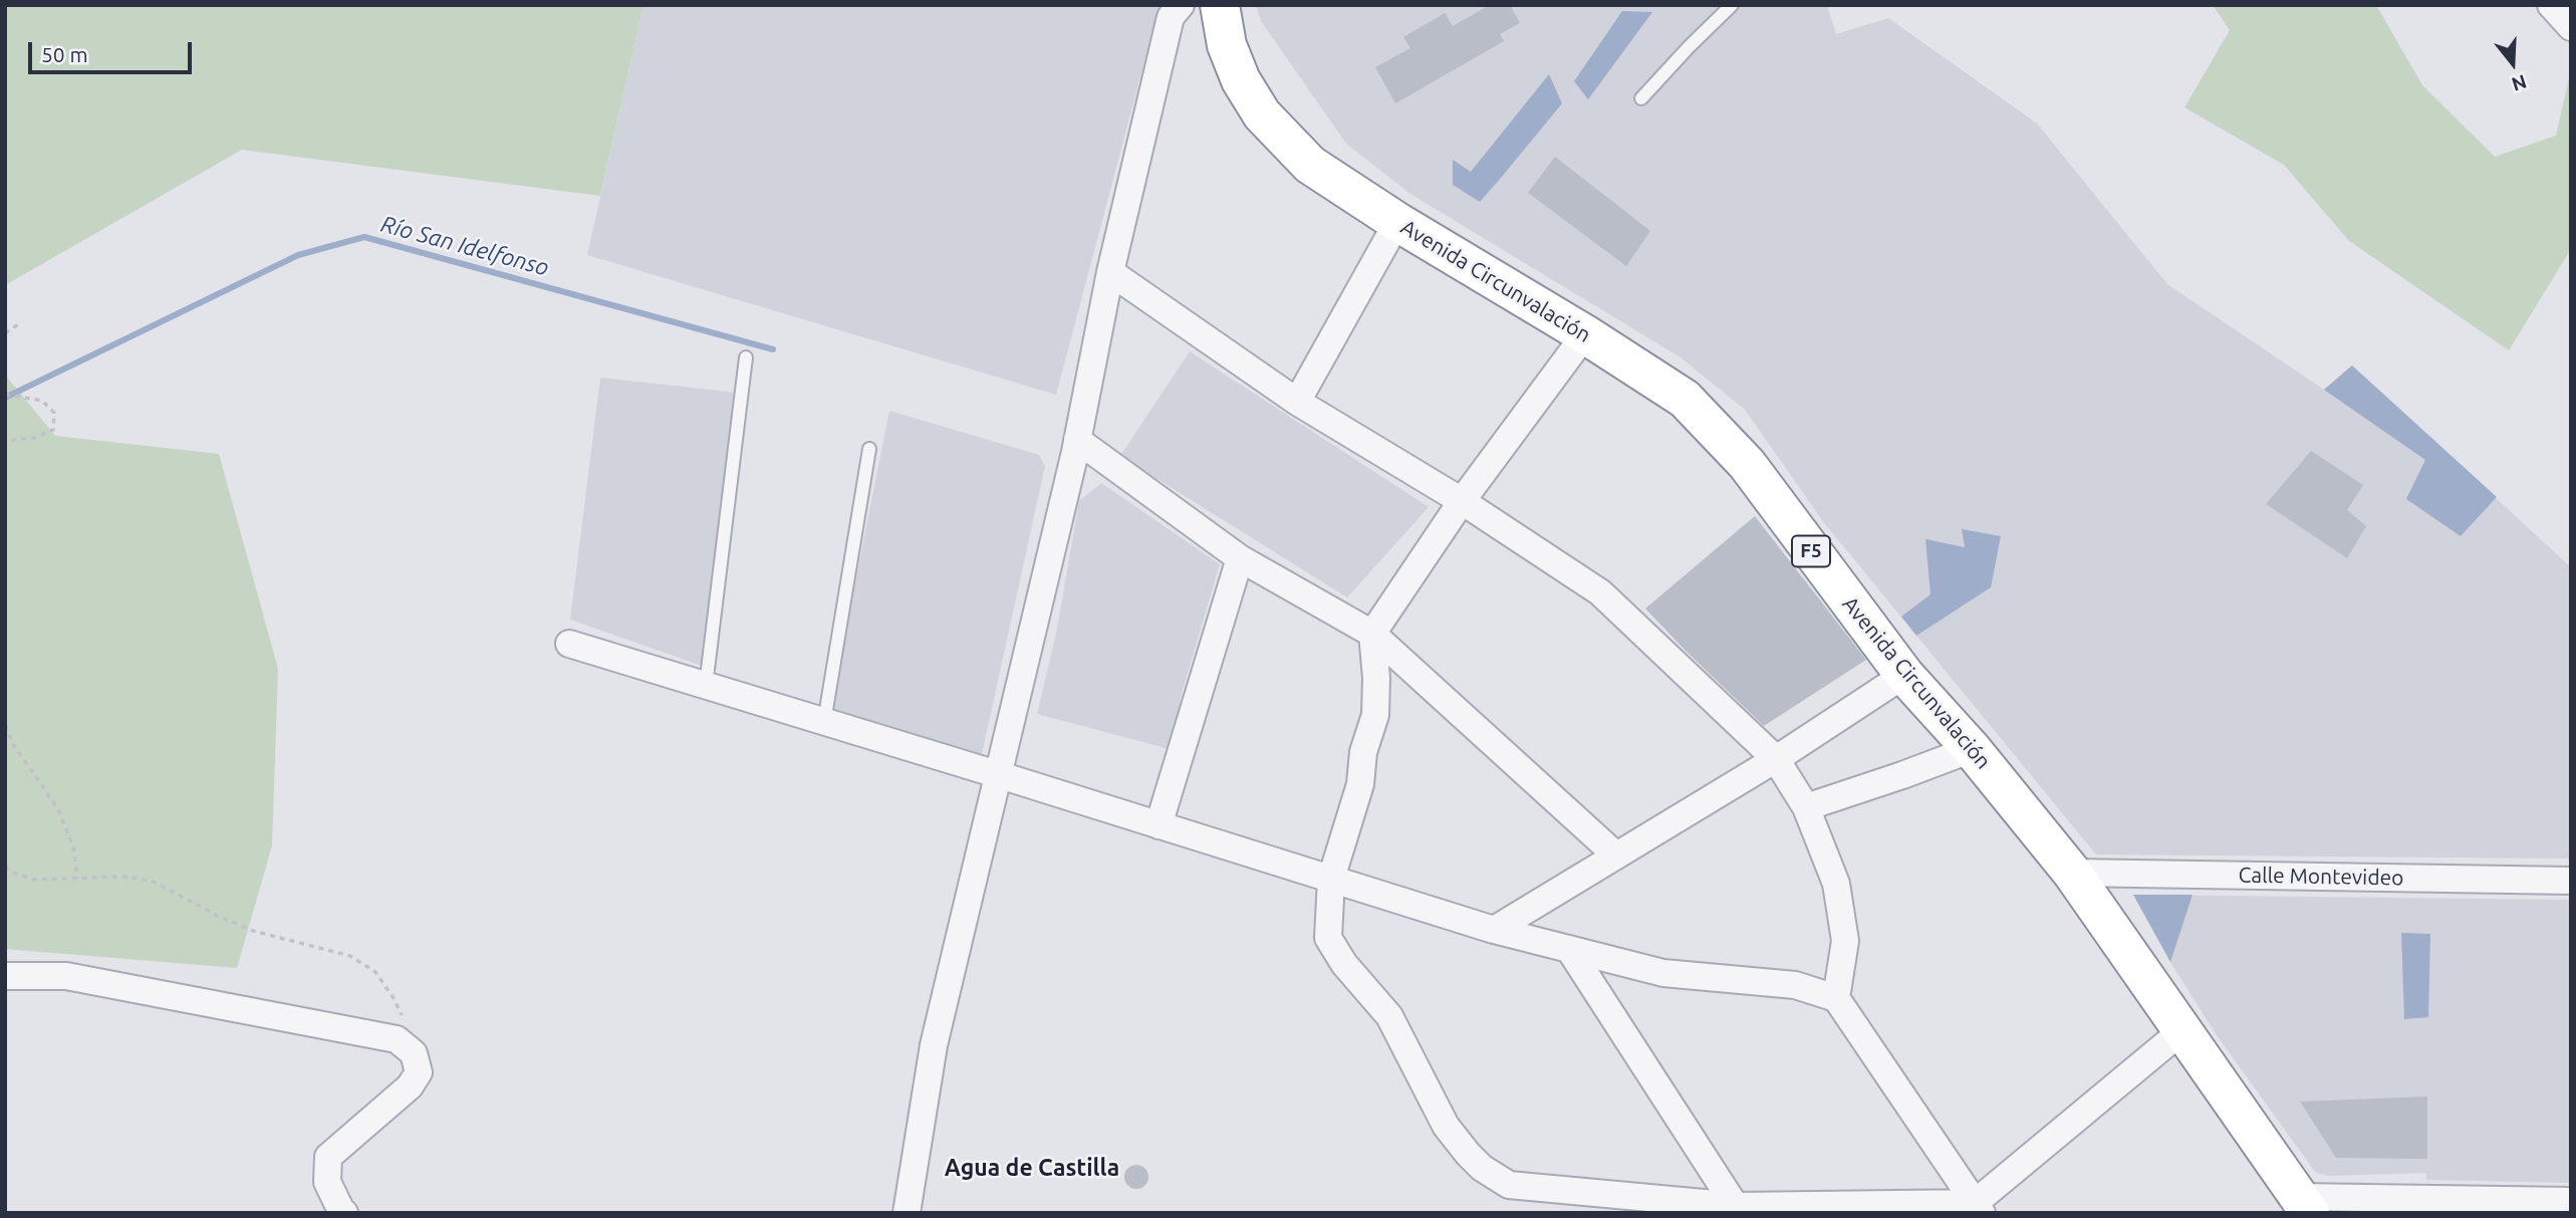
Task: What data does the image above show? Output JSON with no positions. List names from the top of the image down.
{
  "streets": {
    "highway": ["Avenida Circunvalación", "F5"],
    "street": ["Calle Montevideo"]
  },
  "crossings": [
    ["Avenida Circunvalación", "Calle Montevideo"]
  ],
  "districts": ["Agua de Castilla"],
  "water": ["Río San Idelfonso"],
  "scale_bar": "50 m",
  "north": "bottom"
}
